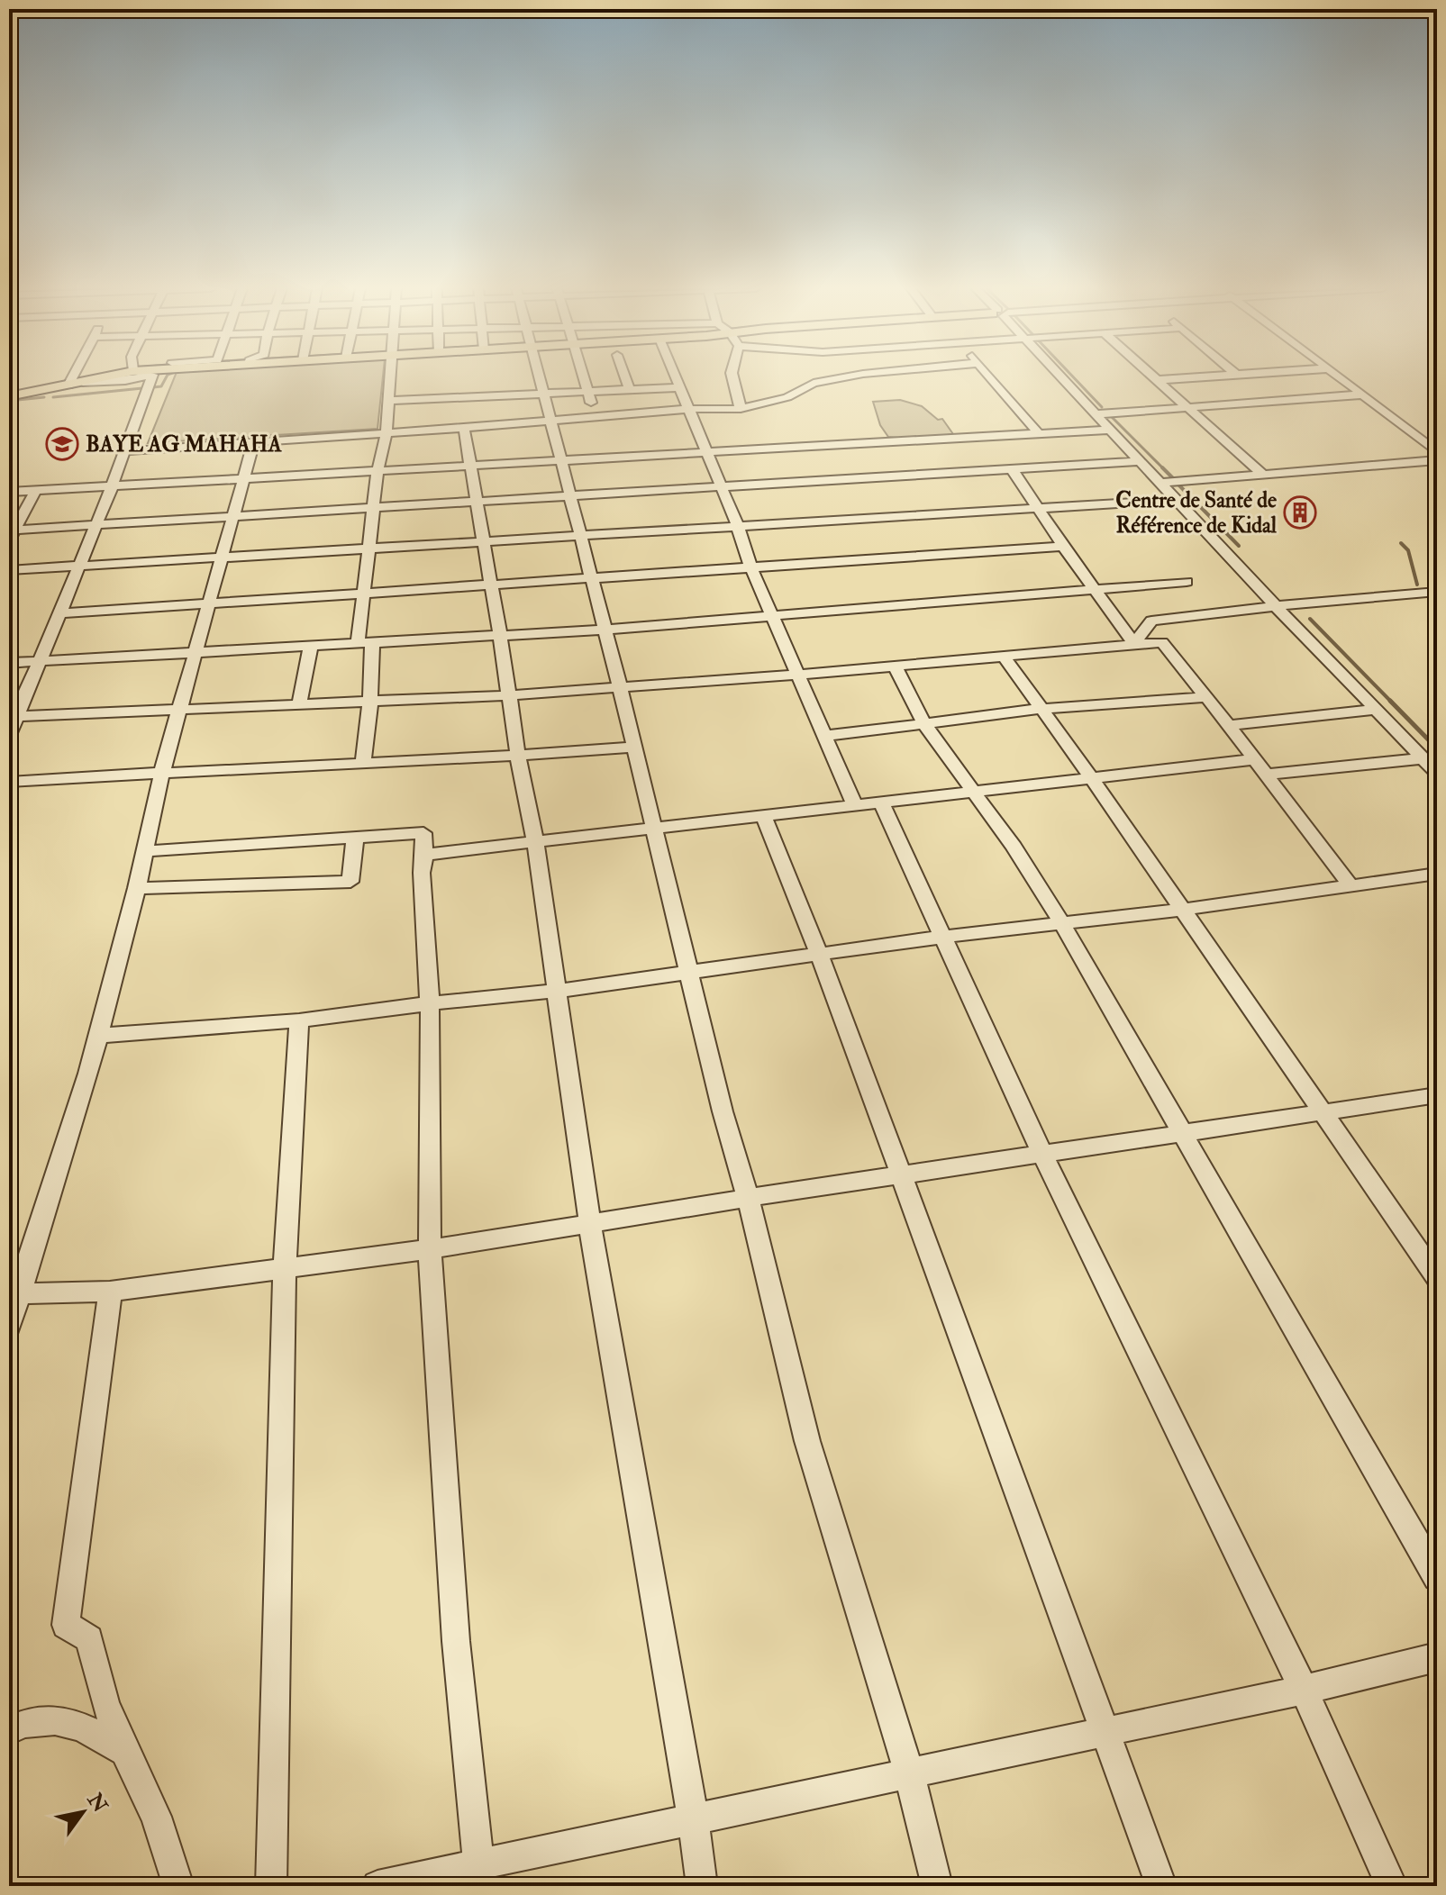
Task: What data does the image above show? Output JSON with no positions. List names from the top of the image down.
{
  "places": {
    "school or university": ["BAYE AG MAHAHA"],
    "building": ["Centre de Santé de Référence de Kidal"]
  },
  "north": "top right"
}
